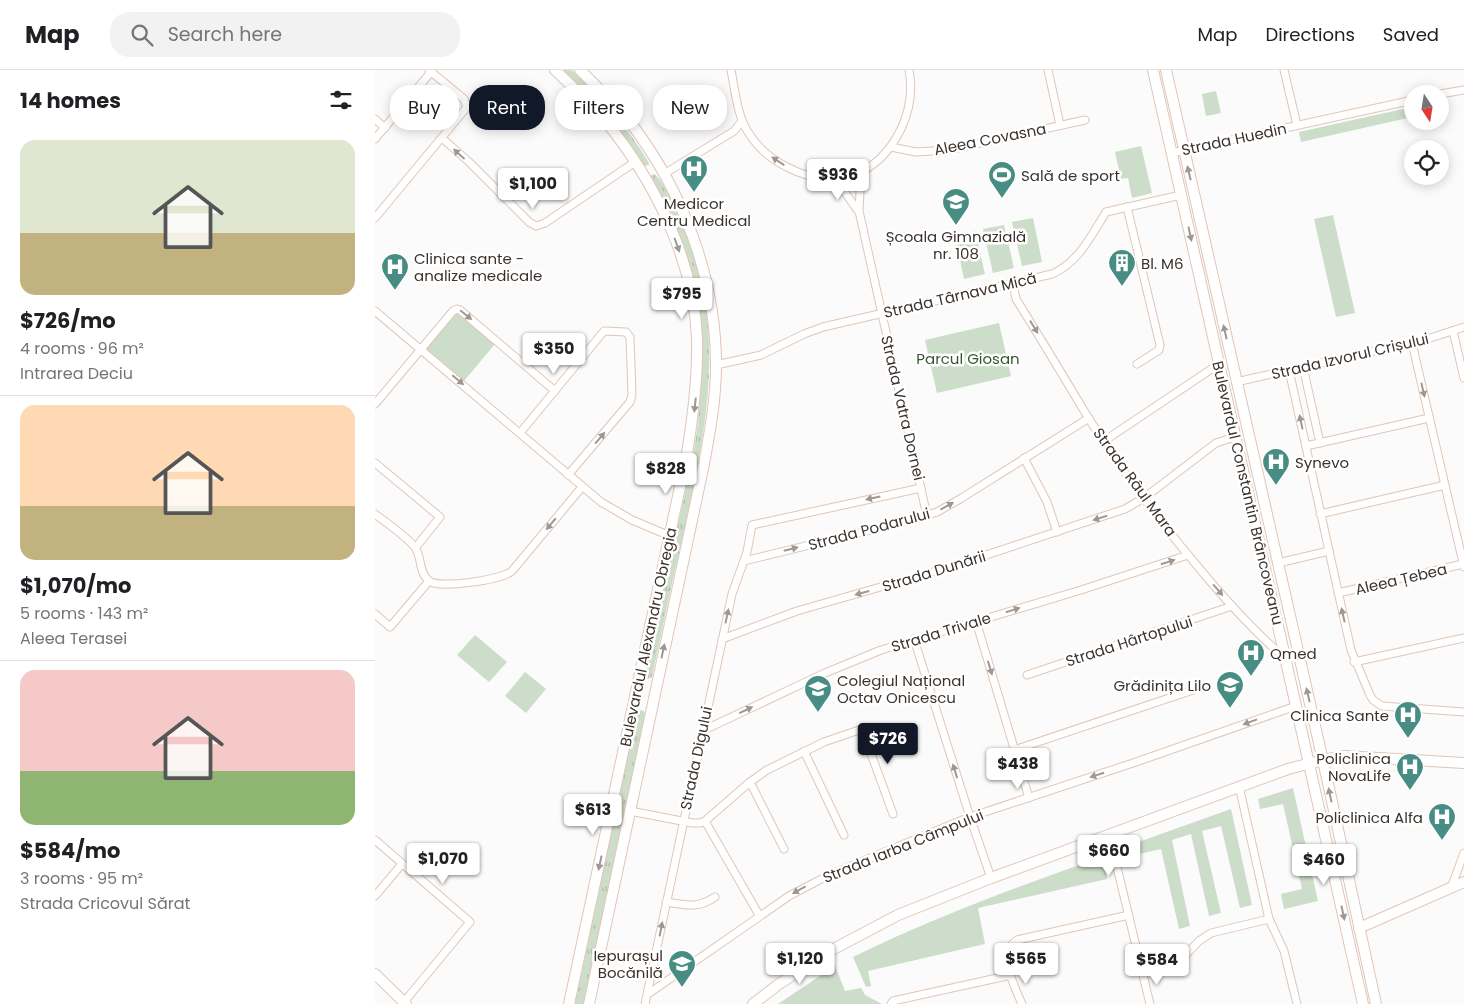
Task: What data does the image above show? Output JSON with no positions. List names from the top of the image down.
{
  "streets": {
    "main road": ["Bulevardul Constantin Brâncoveanu", "Bulevardul Alexandru Obregia"],
    "street": [
      "Aleea Covasna",
      "Strada Huedin",
      "Strada Târnava Mică",
      "Strada Izvorul Crișului",
      "Strada Vatra Dornei",
      "Strada Râul Mara",
      "Strada Podarului",
      "Strada Dunării",
      "Aleea Țebea",
      "Strada Trivale",
      "Strada Hârtopului",
      "Strada Digului",
      "Strada Iarba Câmpului"
    ]
  },
  "crossings": [
    ["Strada Huedin", "Bulevardul Constantin Brâncoveanu"],
    ["Strada Târnava Mică", "Strada Vatra Dornei"],
    ["Strada Târnava Mică", "Strada Râul Mara"],
    ["Strada Târnava Mică", "Bulevardul Constantin Brâncoveanu"],
    ["Strada Târnava Mică", "Bulevardul Alexandru Obregia"],
    ["Strada Izvorul Crișului", "Bulevardul Constantin Brâncoveanu"],
    ["Strada Izvorul Crișului", "Aleea Țebea"],
    ["Strada Vatra Dornei", "Strada Podarului"],
    ["Strada Vatra Dornei", "Strada Digului"],
    ["Strada Râul Mara", "Bulevardul Constantin Brâncoveanu"],
    ["Strada Râul Mara", "Strada Podarului"],
    ["Strada Râul Mara", "Strada Dunării"],
    ["Strada Râul Mara", "Strada Trivale"],
    ["Strada Râul Mara", "Strada Hârtopului"],
    ["Bulevardul Constantin Brâncoveanu", "Strada Dunării"],
    ["Bulevardul Constantin Brâncoveanu", "Strada Iarba Câmpului"],
    ["Strada Podarului", "Strada Digului"],
    ["Strada Dunării", "Strada Digului"],
    ["Strada Trivale", "Strada Digului"],
    ["Strada Digului", "Strada Iarba Câmpului"]
  ],
  "one_way": [
    "Strada Râul Mara",
    "Strada Podarului",
    "Strada Dunării",
    "Strada Trivale",
    "Strada Digului"
  ],
  "parks": ["Parcul Giosan"],
  "places": {
    "hospital": [
      "Medicor Centru Medical",
      "Clinica sante - analize medicale",
      "Synevo",
      "Qmed",
      "Clinica Sante",
      "Policlinica NovaLife",
      "Policlinica Alfa"
    ],
    "sports": ["Sală de sport"],
    "school or university": [
      "Școala Gimnazială nr. 108",
      "Grădinița Lilo",
      "Colegiul Național Octav Onicescu",
      "Iepurașul Bocănilă"
    ],
    "building": ["Bl. M6"]
  },
  "north": "bottom",
  "page": {
    "header": "Map",
    "search": "Search here",
    "nav": ["Map", "Directions", "Saved"],
    "heading": "14 homes",
    "chip": [
      "Buy",
      "Rent",
      "Filters",
      "New"
    ],
    "list": [
      {
        "name": "$726/mo",
        "note": "4 rooms · 96 m² · Intrarea Deciu"
      },
      {
        "name": "$1,070/mo",
        "note": "5 rooms · 143 m² · Aleea Terasei"
      },
      {
        "name": "$584/mo",
        "note": "3 rooms · 95 m² · Strada Cricovul Sărat"
      }
    ],
    "price": [
      "$936",
      "$1,100",
      "$795",
      "$350",
      "$828",
      "$726",
      "$438",
      "$613",
      "$660",
      "$1,070",
      "$460",
      "$1,120",
      "$565",
      "$584"
    ]
  }
}
